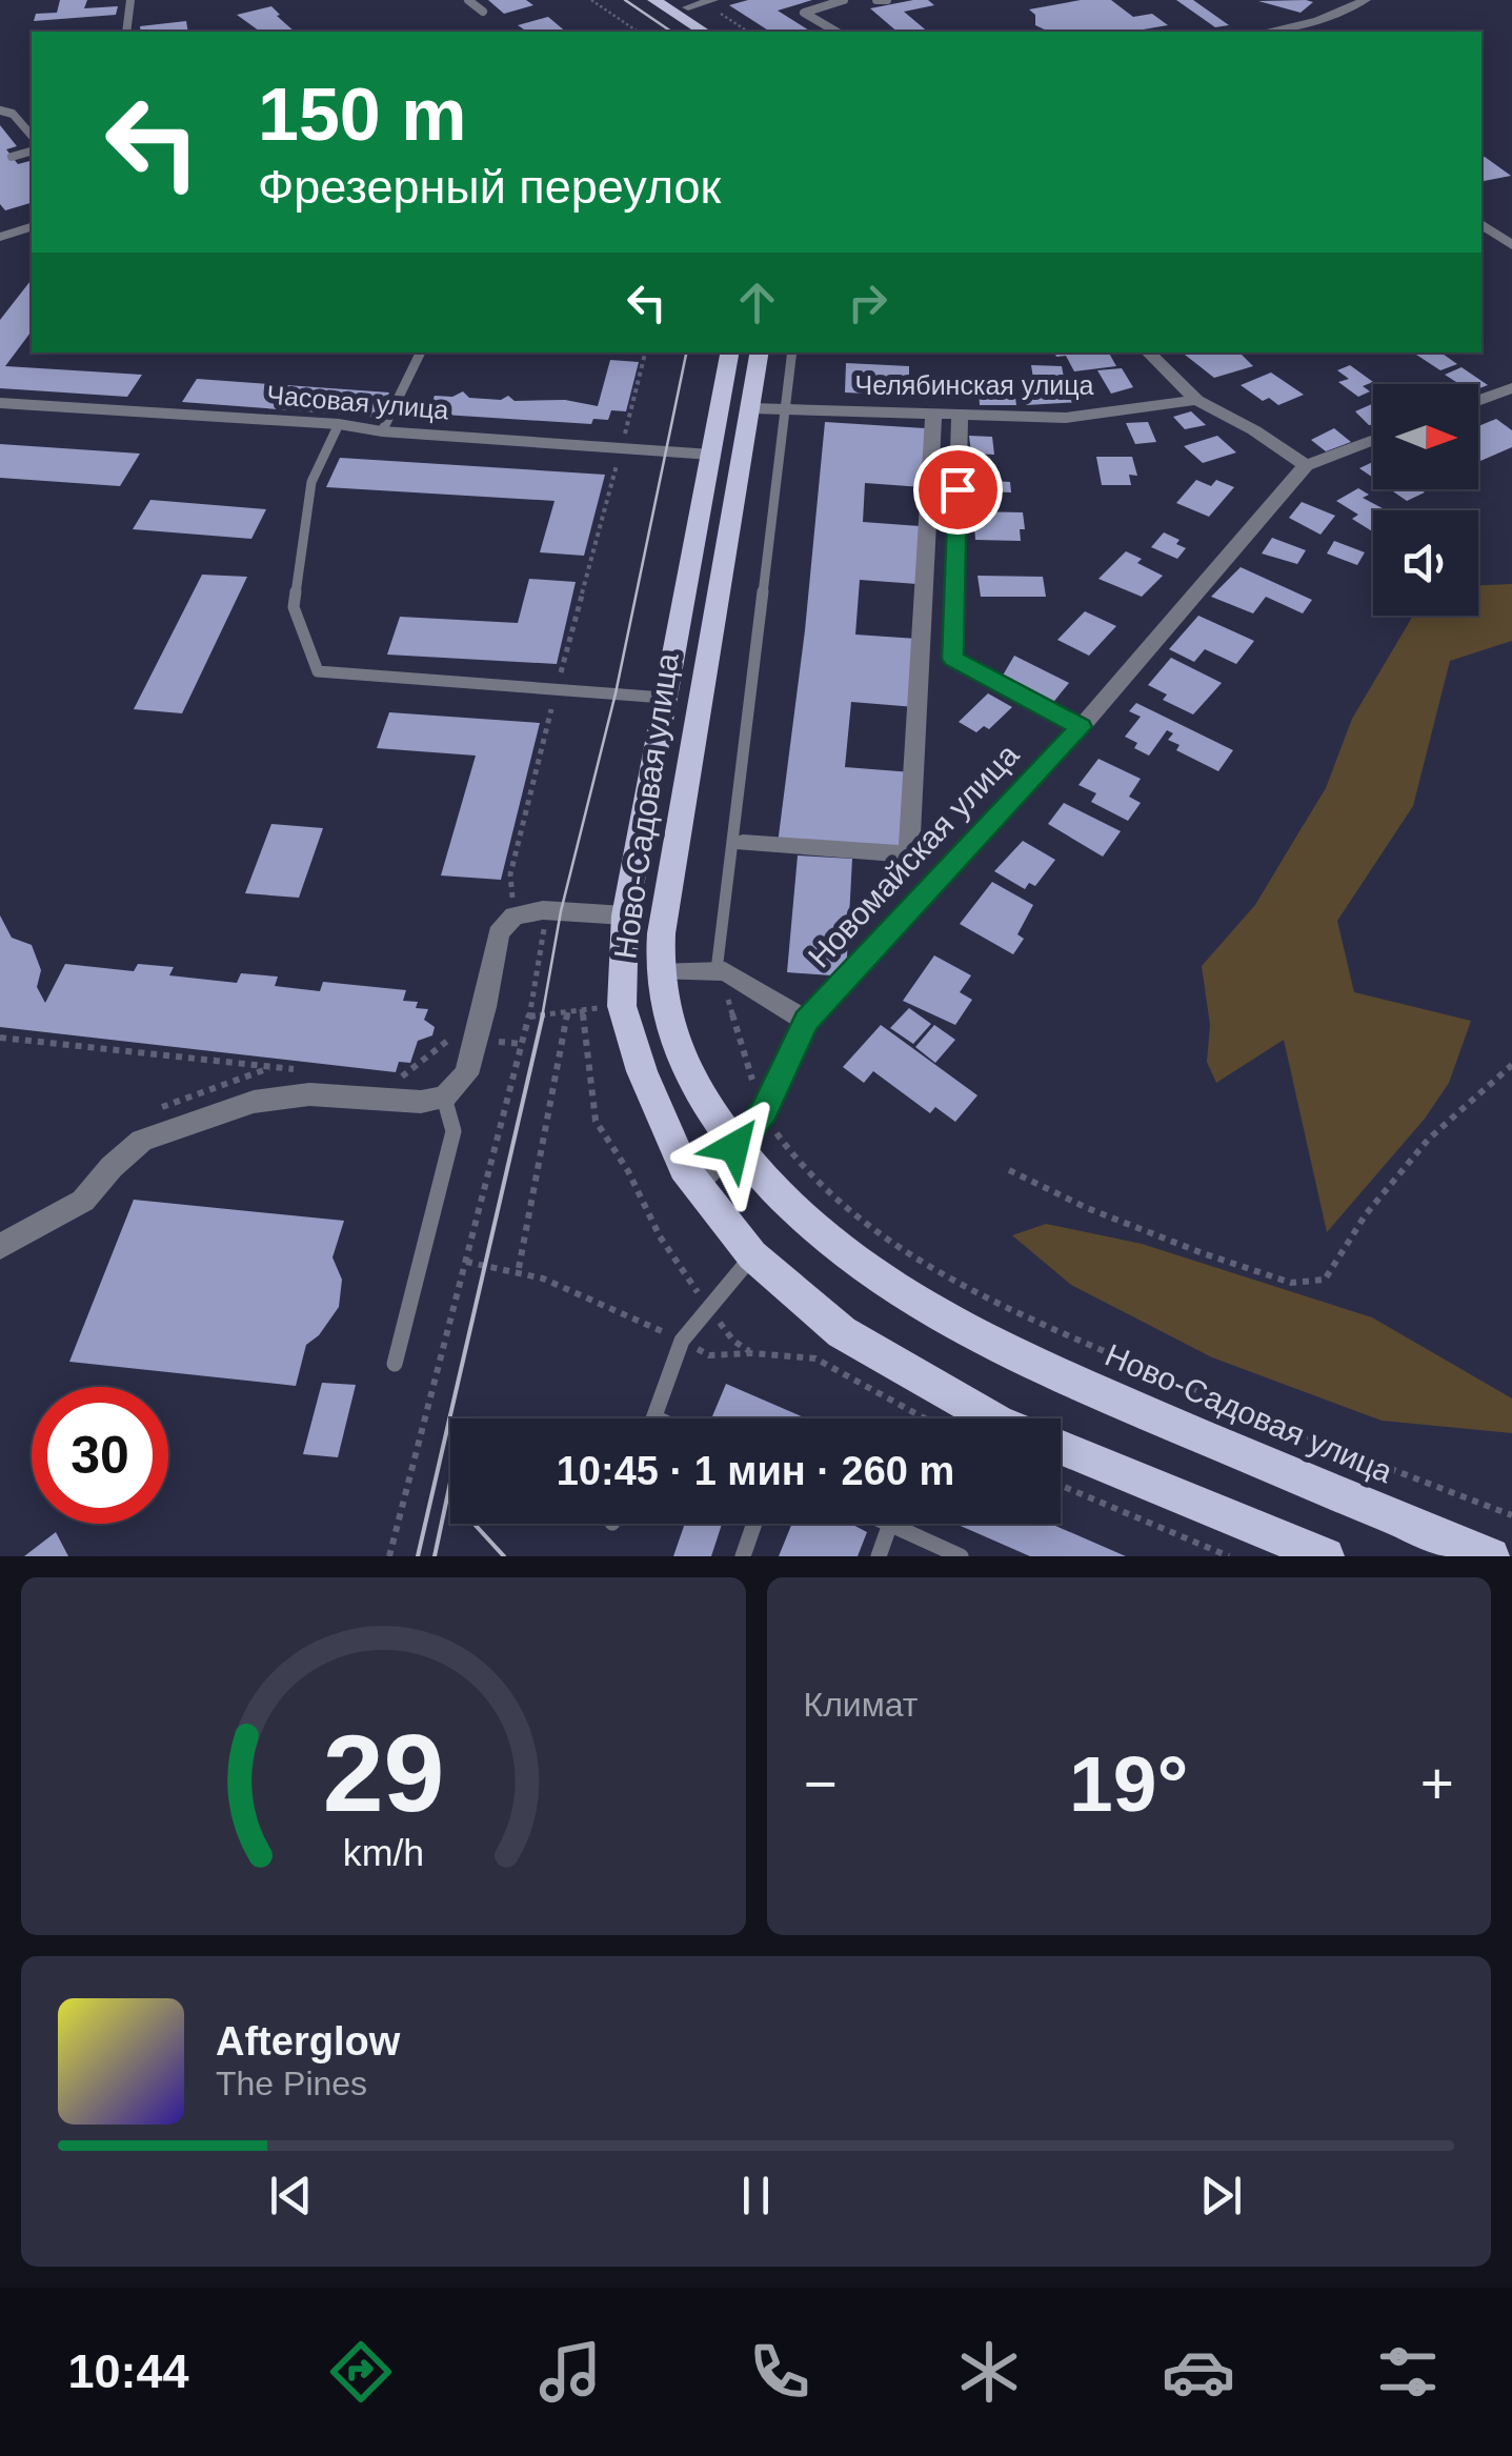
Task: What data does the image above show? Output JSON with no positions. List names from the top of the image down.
{
  "streets": {
    "main road": ["Ново-Садовая улица"],
    "street": ["Челябинская улица", "Часовая улица", "Новомайская улица"]
  },
  "crossings": [
    ["Челябинская улица", "Ново-Садовая улица"],
    ["Часовая улица", "Ново-Садовая улица"],
    ["Ново-Садовая улица", "Новомайская улица"]
  ],
  "north": "right",
  "page": {
    "turn": ["150 m", "Фрезерный переулок"],
    "limit": "30",
    "trip": "10:45 · 1 мин · 260 m",
    "tile": "Климат",
    "heat": ["−", "19°", "+"],
    "song": ["Afterglow", "The Pines"],
    "tabs": "10:44",
    "gauge": ["29", "km/h"]
  }
}
